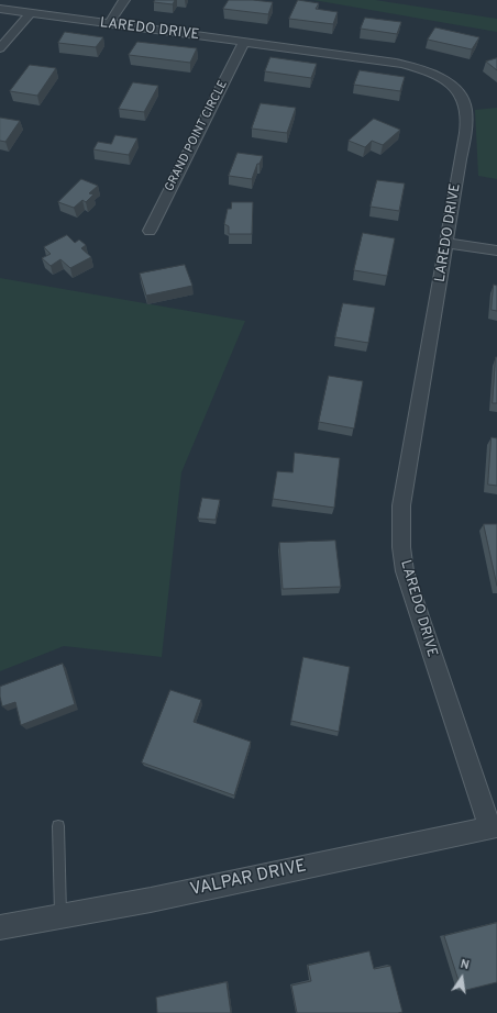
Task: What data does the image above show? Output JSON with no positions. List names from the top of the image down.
{
  "streets": {
    "street": ["LAREDO DRIVE", "GRAND POINT CIRCLE", "VALPAR DRIVE"]
  },
  "crossings": [
    ["LAREDO DRIVE", "GRAND POINT CIRCLE"],
    ["LAREDO DRIVE", "VALPAR DRIVE"]
  ],
  "north": "top"
}
